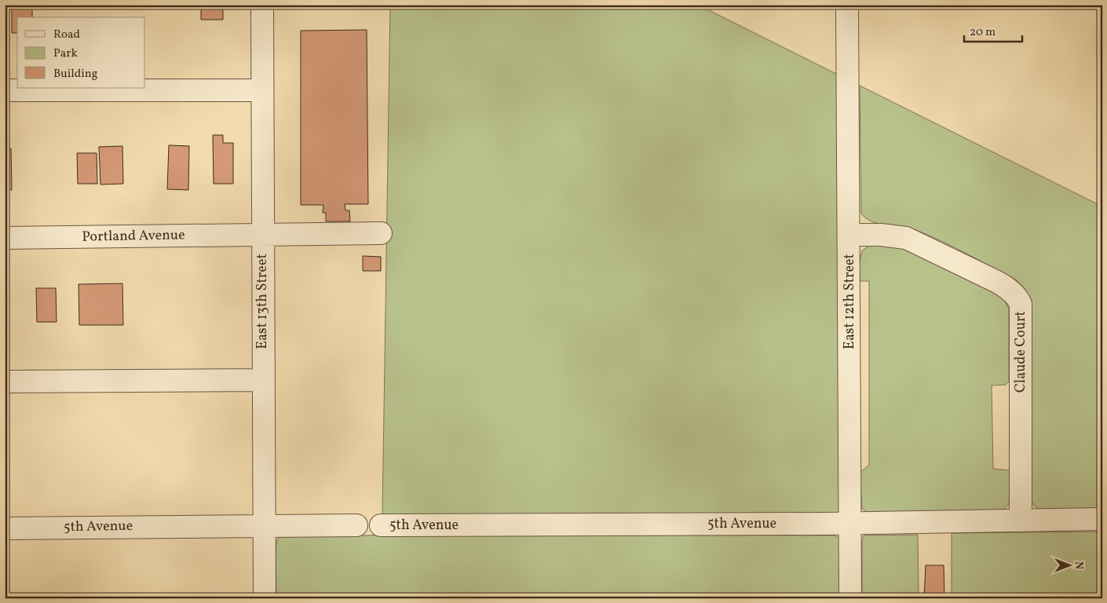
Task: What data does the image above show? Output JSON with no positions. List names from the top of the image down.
{
  "streets": {
    "street": [
      "Portland Avenue",
      "East 13th Street",
      "East 12th Street",
      "Claude Court",
      "5th Avenue"
    ]
  },
  "crossings": [
    ["Portland Avenue", "East 13th Street"],
    ["East 13th Street", "5th Avenue"],
    ["East 12th Street", "Claude Court"],
    ["East 12th Street", "5th Avenue"],
    ["Claude Court", "5th Avenue"]
  ],
  "legend": ["Road", "Park", "Building"],
  "scale_bar": "20 m",
  "north": "right"
}
